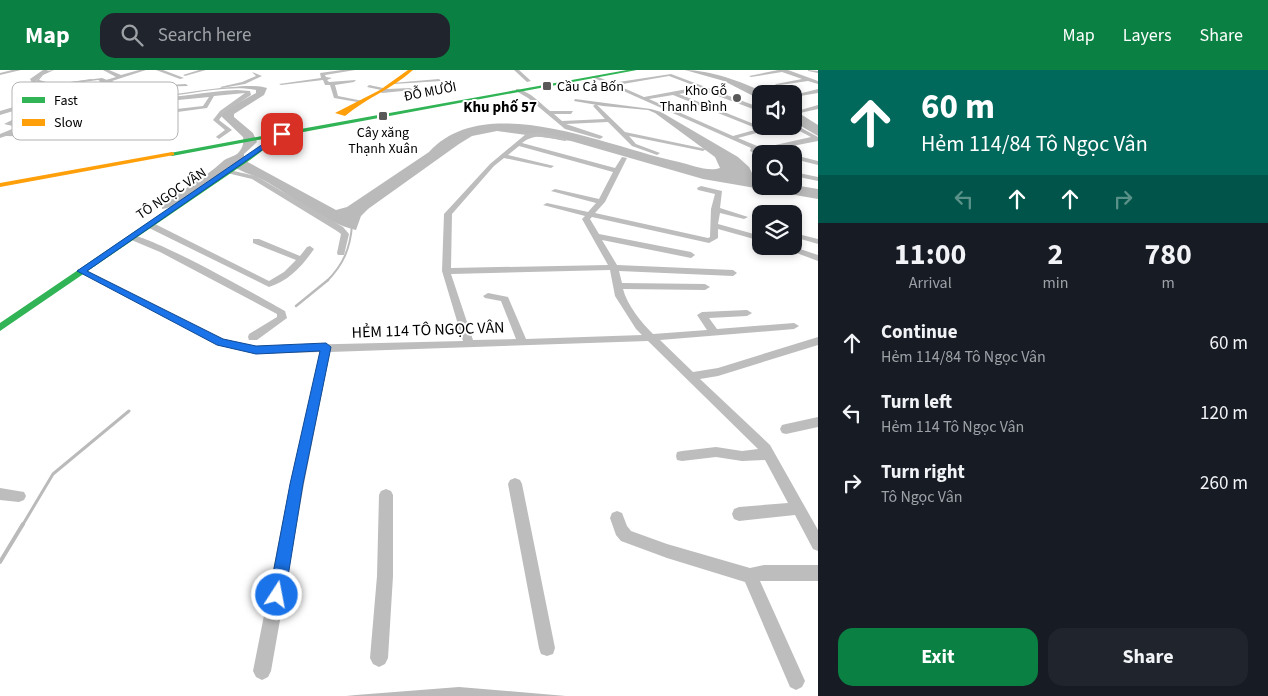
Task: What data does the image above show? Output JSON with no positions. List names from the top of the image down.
{
  "streets": {
    "main road": ["ĐỖ MƯỜI", "TÔ NGỌC VÂN"],
    "street": ["HẺM 114 TÔ NGỌC VÂN"]
  },
  "crossings": [
    ["ĐỖ MƯỜI", "TÔ NGỌC VÂN"],
    ["TÔ NGỌC VÂN", "HẺM 114 TÔ NGỌC VÂN"]
  ],
  "districts": ["Khu phố 57"],
  "places": {
    "transit": ["Cầu Cả Bốn", "Cây xăng Thạnh Xuân"],
    "other": ["Kho Gỗ Thanh Bình"]
  },
  "legend": ["Fast", "Slow"],
  "page": {
    "header": "Map",
    "search": "Search here",
    "nav": ["Map", "Layers", "Share"],
    "turn": ["60 m", "Hẻm 114/84 Tô Ngọc Vân"],
    "eta": [
      "11:00",
      "Arrival",
      "2",
      "min",
      "780",
      "m"
    ],
    "list": [
      {
        "name": "Continue",
        "note": "Hẻm 114/84 Tô Ngọc Vân",
        "value": "60 m"
      },
      {
        "name": "Turn left",
        "note": "Hẻm 114 Tô Ngọc Vân",
        "value": "120 m"
      },
      {
        "name": "Turn right",
        "note": "Tô Ngọc Vân",
        "value": "260 m"
      }
    ],
    "buttons": ["Exit", "Share"]
  }
}
